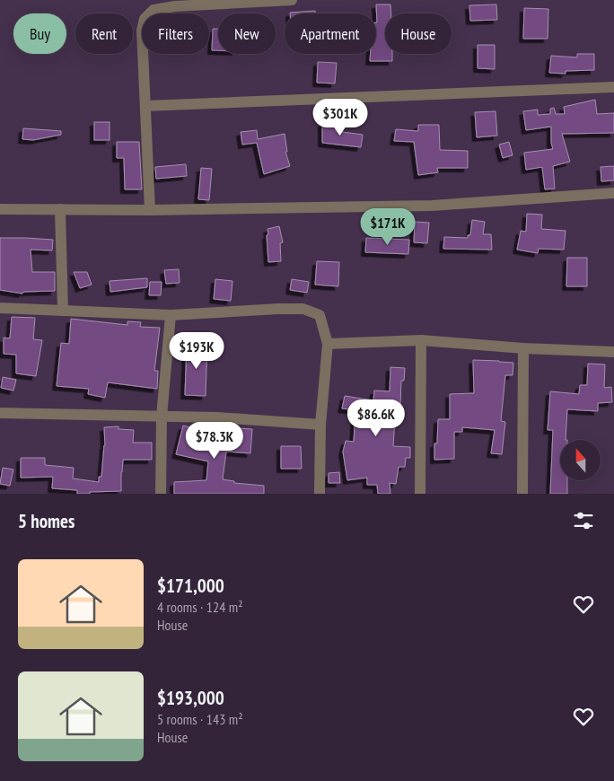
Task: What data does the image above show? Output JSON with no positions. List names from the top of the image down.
{
  "north": "top",
  "page": {
    "chip": [
      "Buy",
      "Rent",
      "Filters",
      "New",
      "Apartment",
      "House"
    ],
    "price": [
      "$301K",
      "$171K",
      "$193K",
      "$86.6K",
      "$78.3K"
    ],
    "heading": "5 homes",
    "list": [
      {
        "name": "$171,000",
        "note": "4 rooms · 124 m² · House"
      },
      {
        "name": "$193,000",
        "note": "5 rooms · 143 m² · House"
      }
    ]
  }
}
